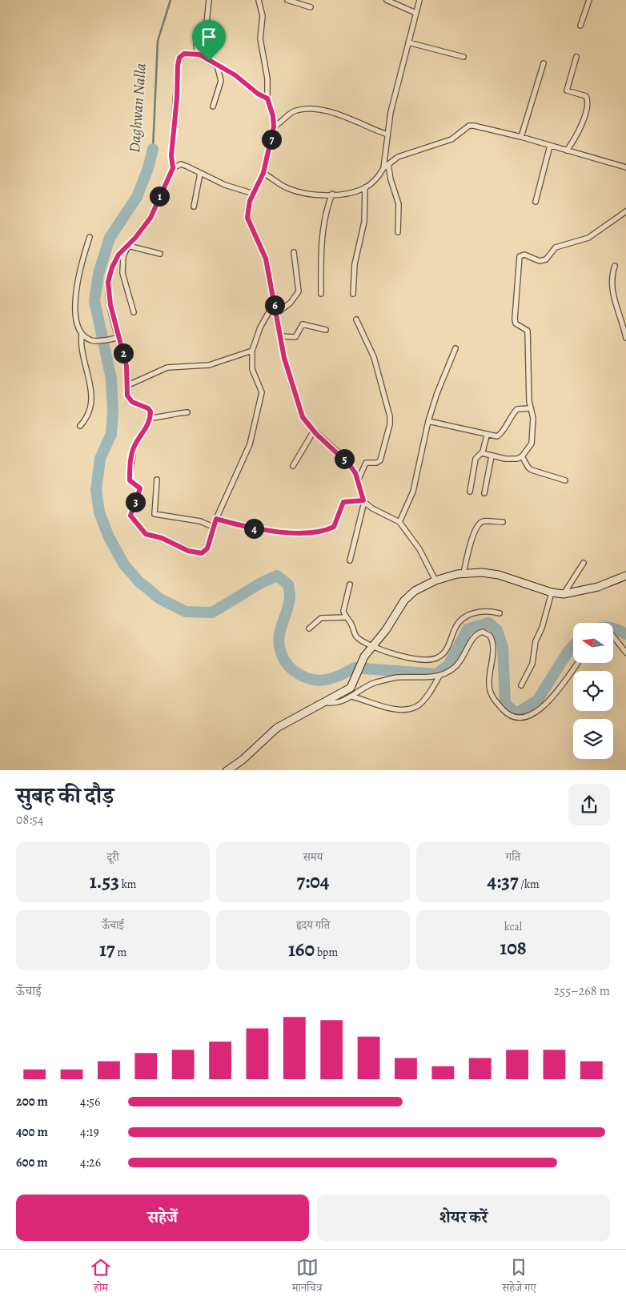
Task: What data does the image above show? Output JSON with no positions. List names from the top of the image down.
{
  "water": ["Daghwan Nalla"],
  "north": "left",
  "page": {
    "pins": [
      "7",
      "1",
      "6",
      "2",
      "5",
      "3",
      "4"
    ],
    "heading": ["सुबह की दौड़", "08:54"],
    "stats": [
      ["दूरी", "1.53 km"],
      ["समय", "7:04"],
      ["गति", "4:37 /km"],
      ["ऊँचाई", "17 m"],
      ["हृदय गति", "160 bpm"],
      ["kcal", "108"]
    ],
    "chart": ["ऊँचाई", "255–268 m"],
    "list": [
      {
        "name": "200 m",
        "note": "4:56"
      },
      {
        "name": "400 m",
        "note": "4:19"
      },
      {
        "name": "600 m",
        "note": "4:26"
      }
    ],
    "buttons": ["सहेजें", "शेयर करें"],
    "tabs": ["होम", "मानचित्र", "सहेजे गए"]
  }
}
